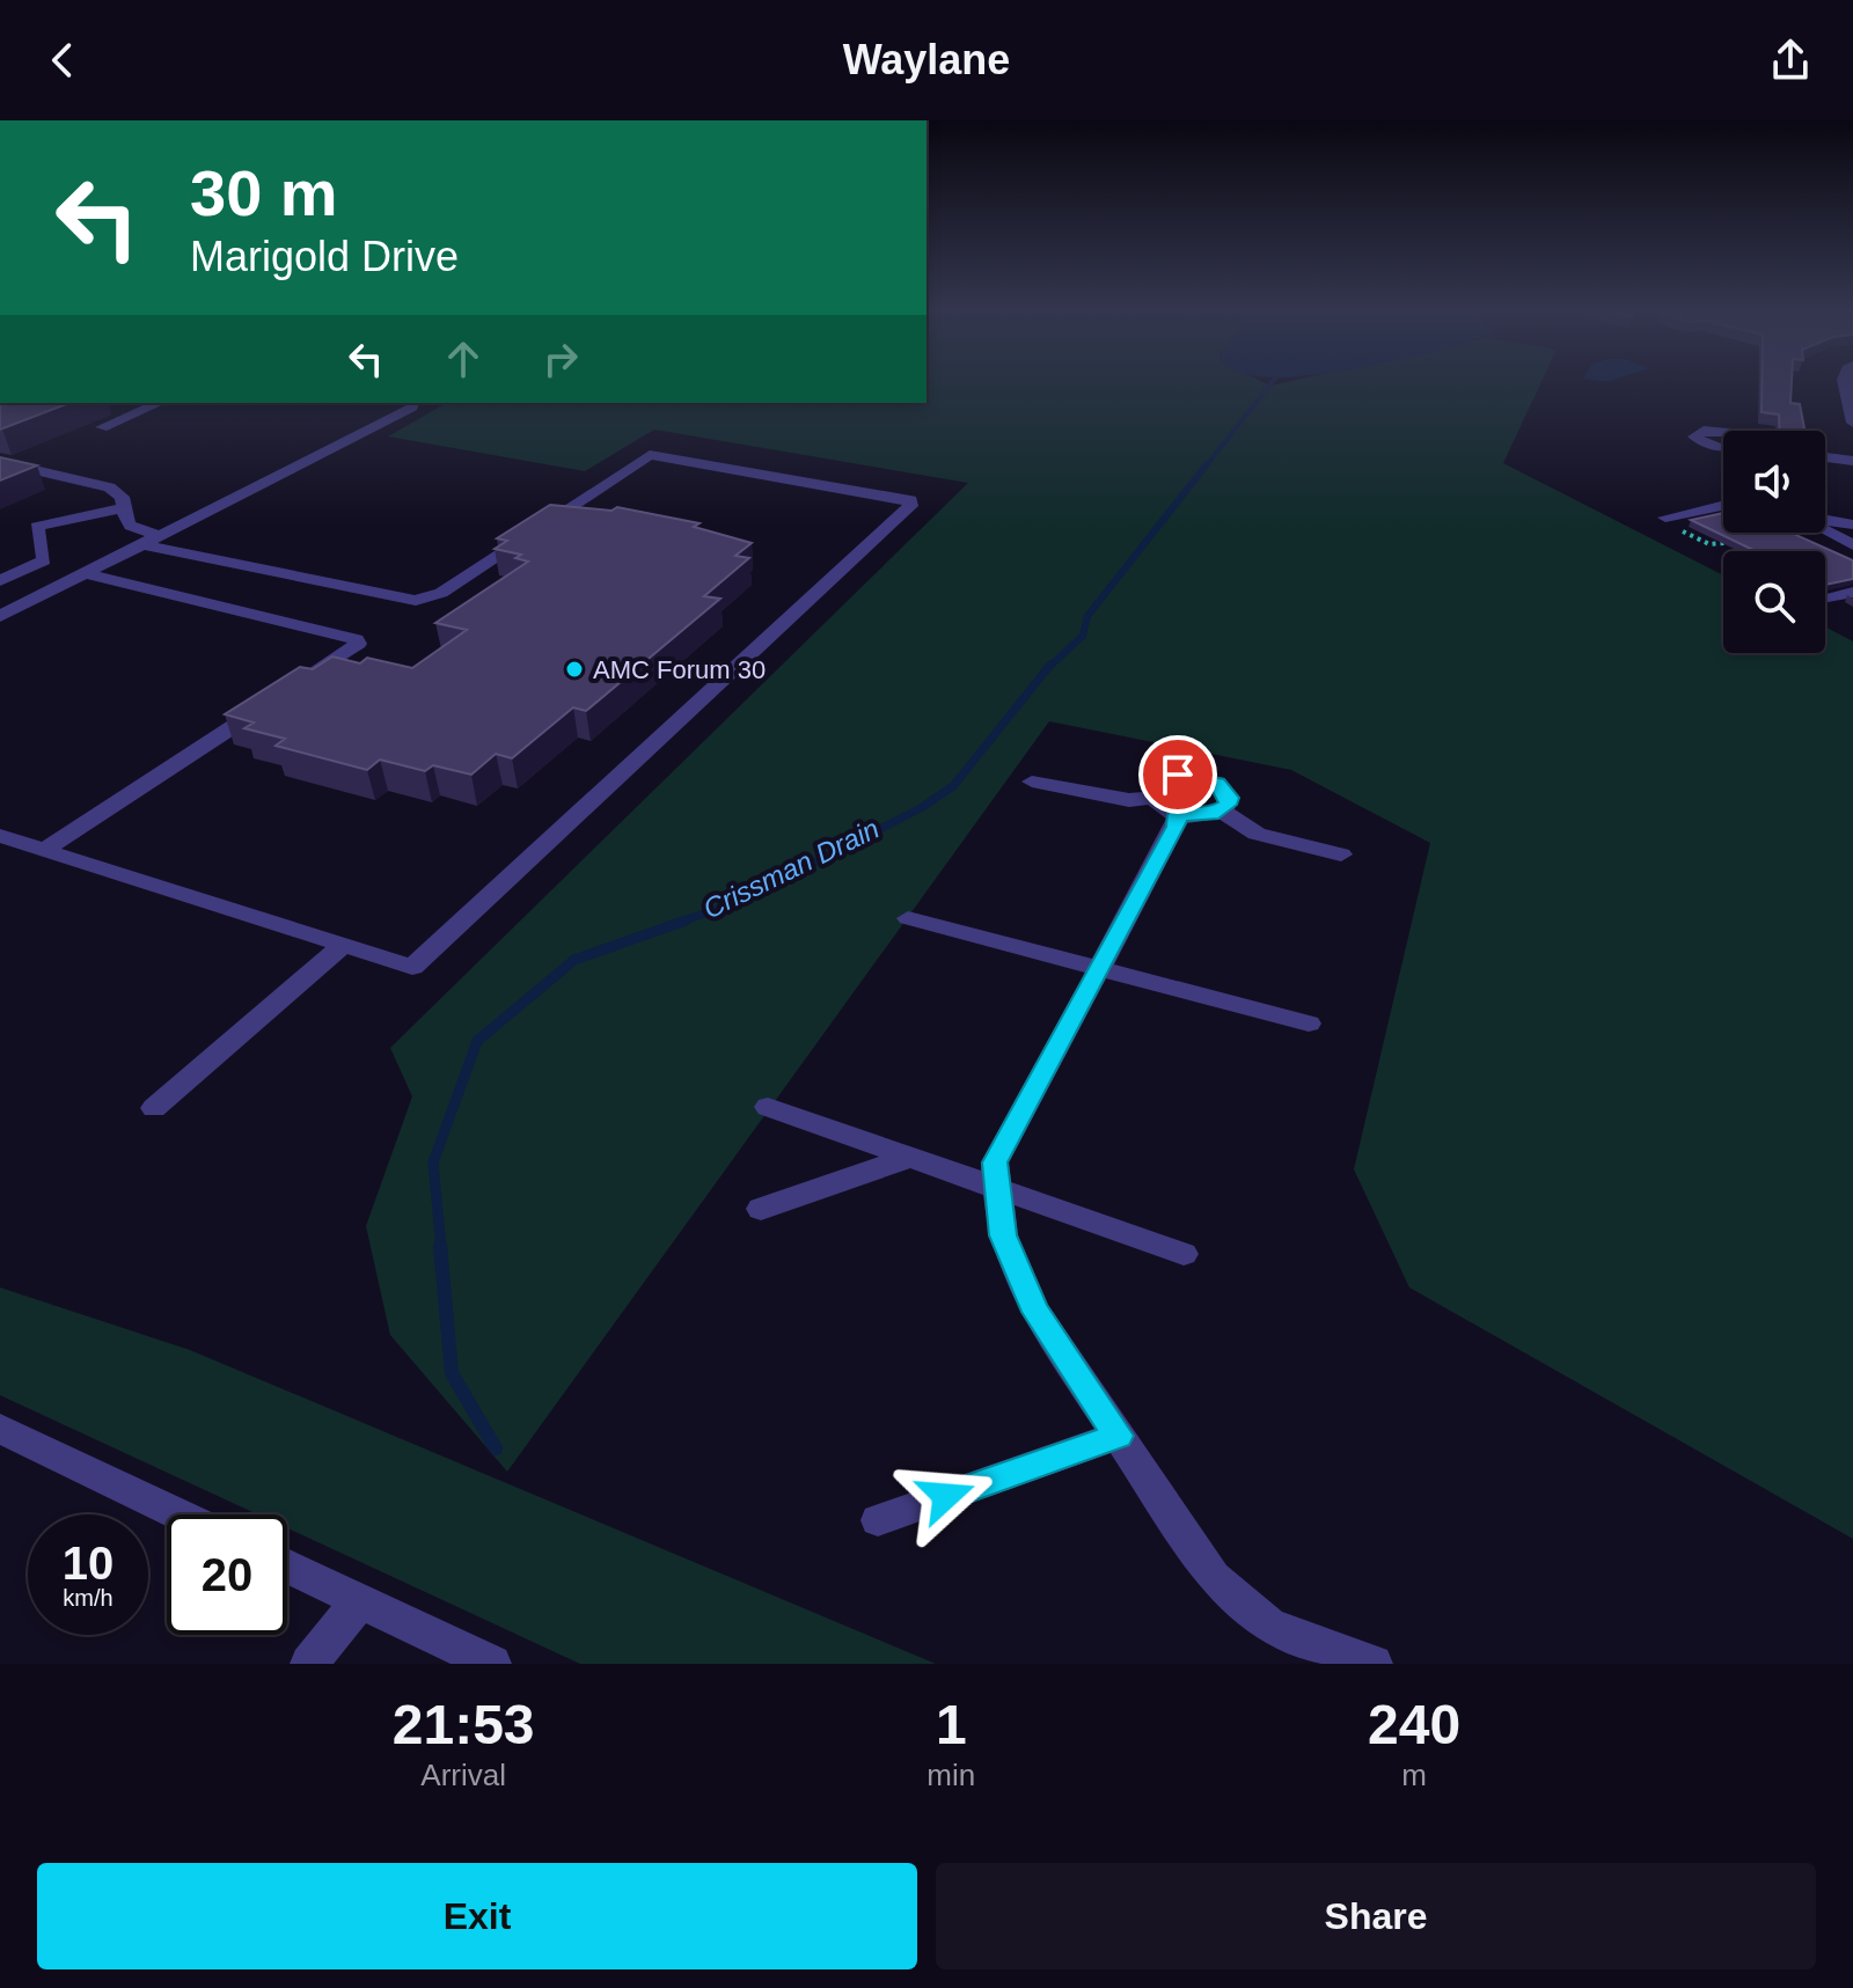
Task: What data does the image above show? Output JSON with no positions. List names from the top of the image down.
{
  "water": ["Crissman Drain"],
  "places": ["AMC Forum 30"],
  "page": {
    "header": "Waylane",
    "turn": ["30 m", "Marigold Drive"],
    "speed": "10 km/h",
    "limit": "20",
    "eta": [
      "21:53",
      "Arrival",
      "1",
      "min",
      "240",
      "m"
    ],
    "buttons": ["Exit", "Share"]
  }
}
